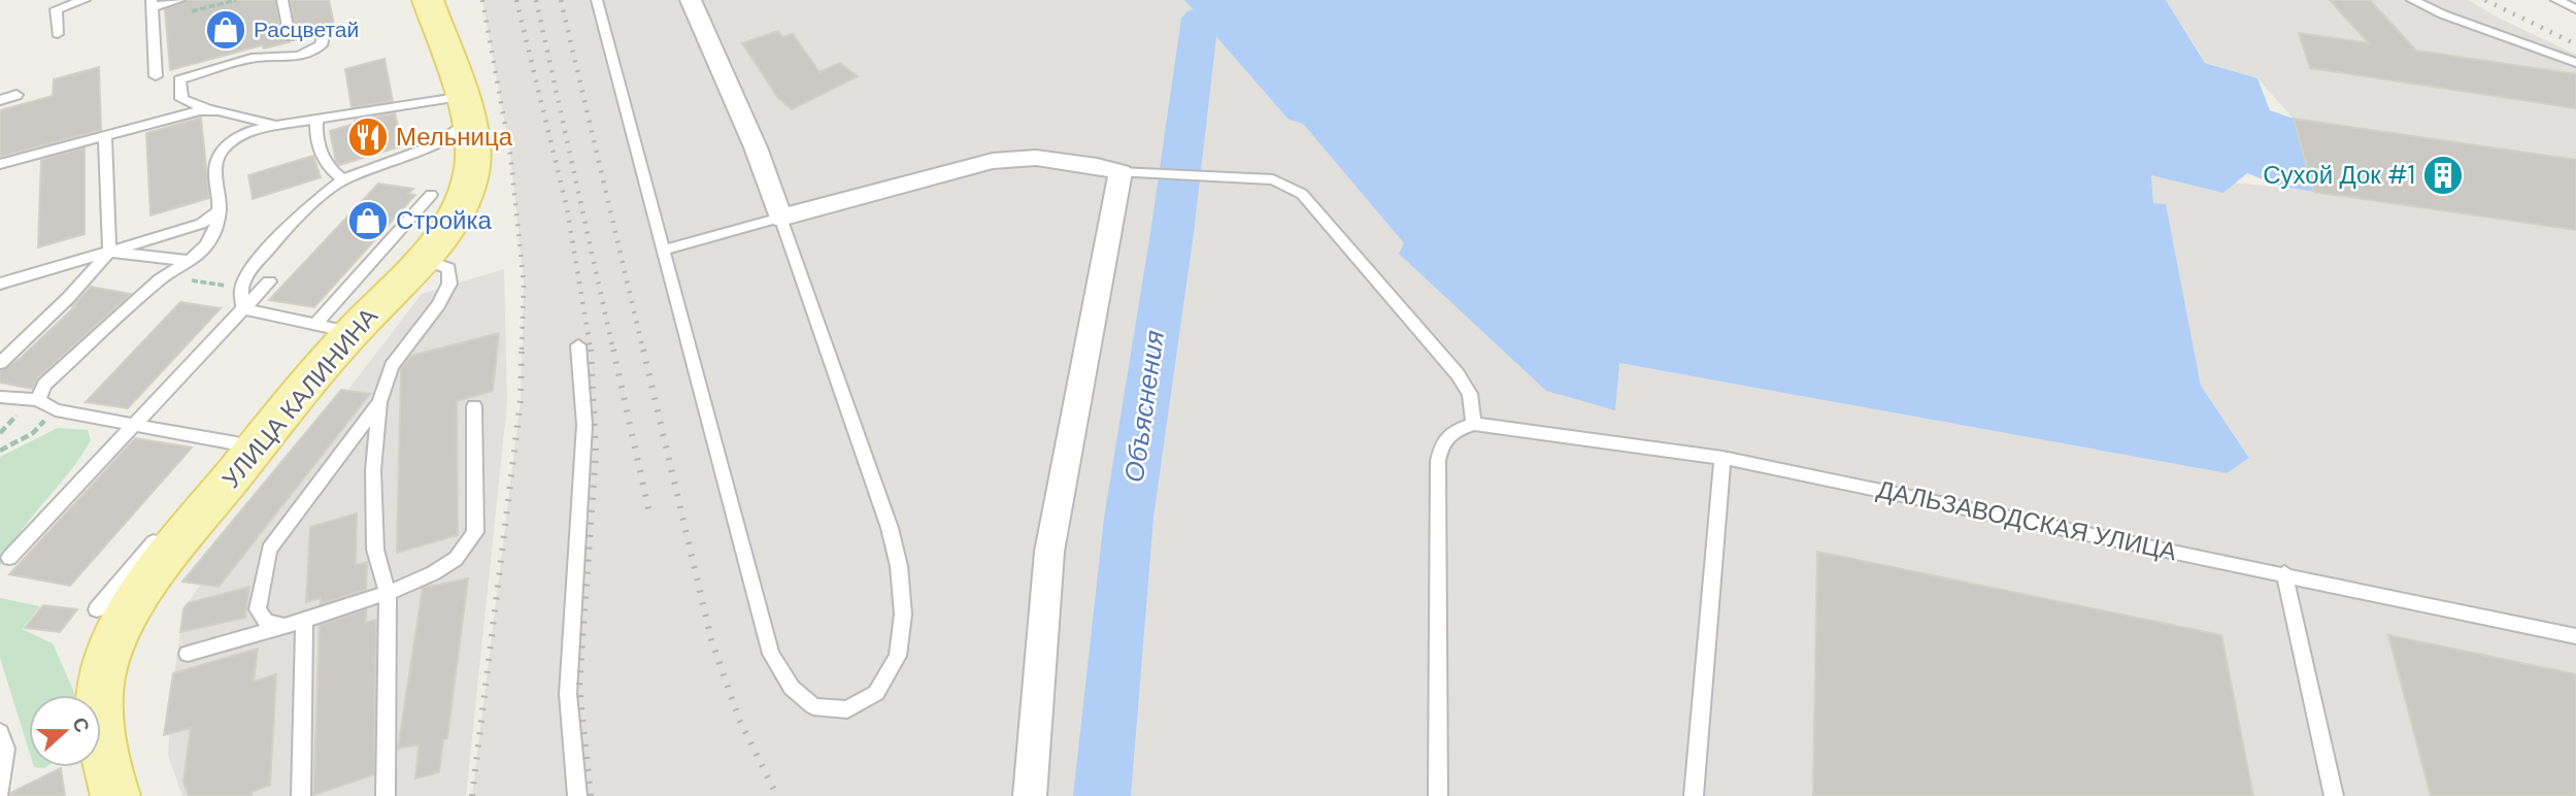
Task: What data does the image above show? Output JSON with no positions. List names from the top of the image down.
{
  "streets": {
    "main road": ["УЛИЦА КАЛИНИНА"],
    "lane": ["ДАЛЬЗАВОДСКАЯ УЛИЦА"]
  },
  "water": ["Объяснения"],
  "places": {
    "shop": ["Расцветай", "Стройка"],
    "restaurant": ["Мельница"],
    "building": ["Сухой Док #1"]
  },
  "north": "right"
}
